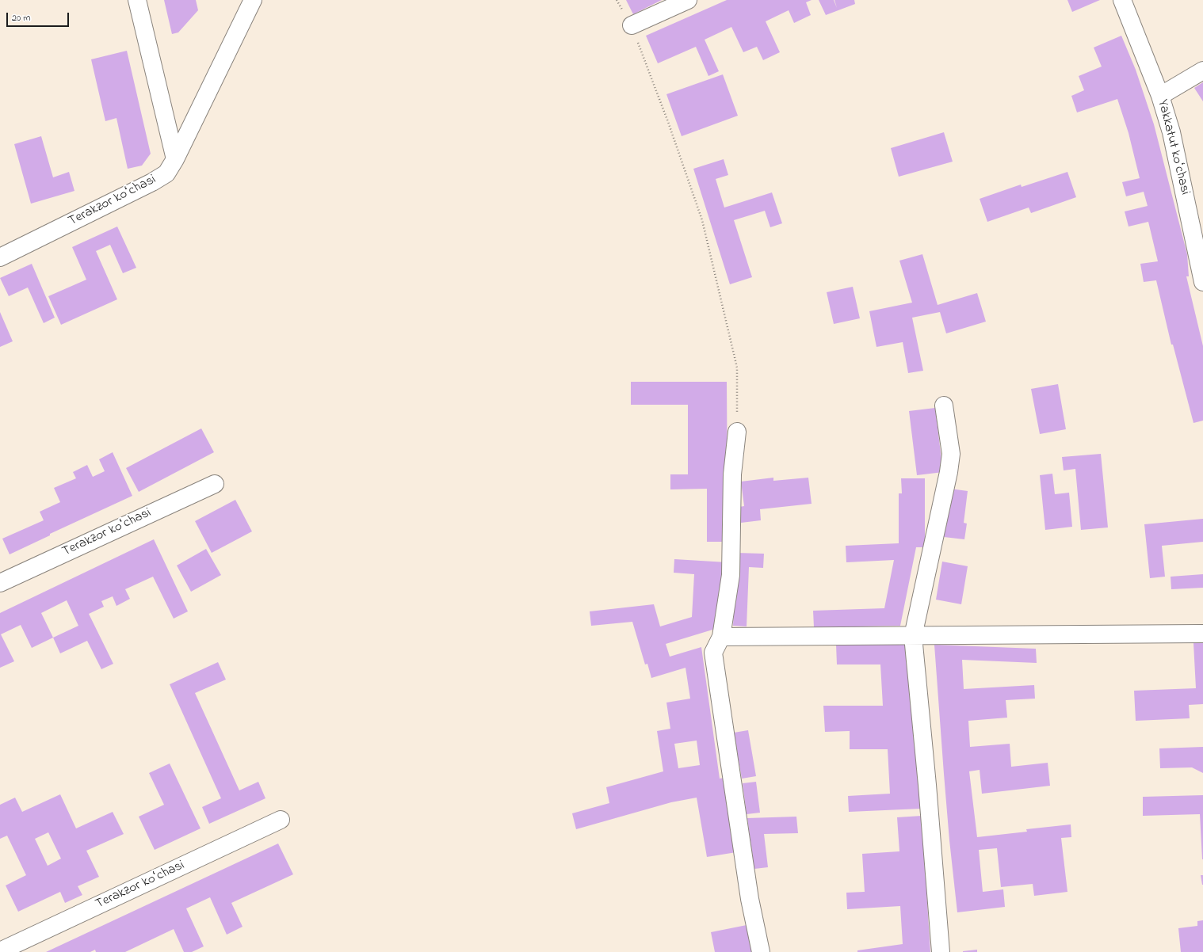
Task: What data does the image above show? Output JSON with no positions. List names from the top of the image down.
{
  "streets": {
    "street": ["Yakkatut koʻchasi", "Terakzor koʻchasi"]
  },
  "scale_bar": "20 m"
}
